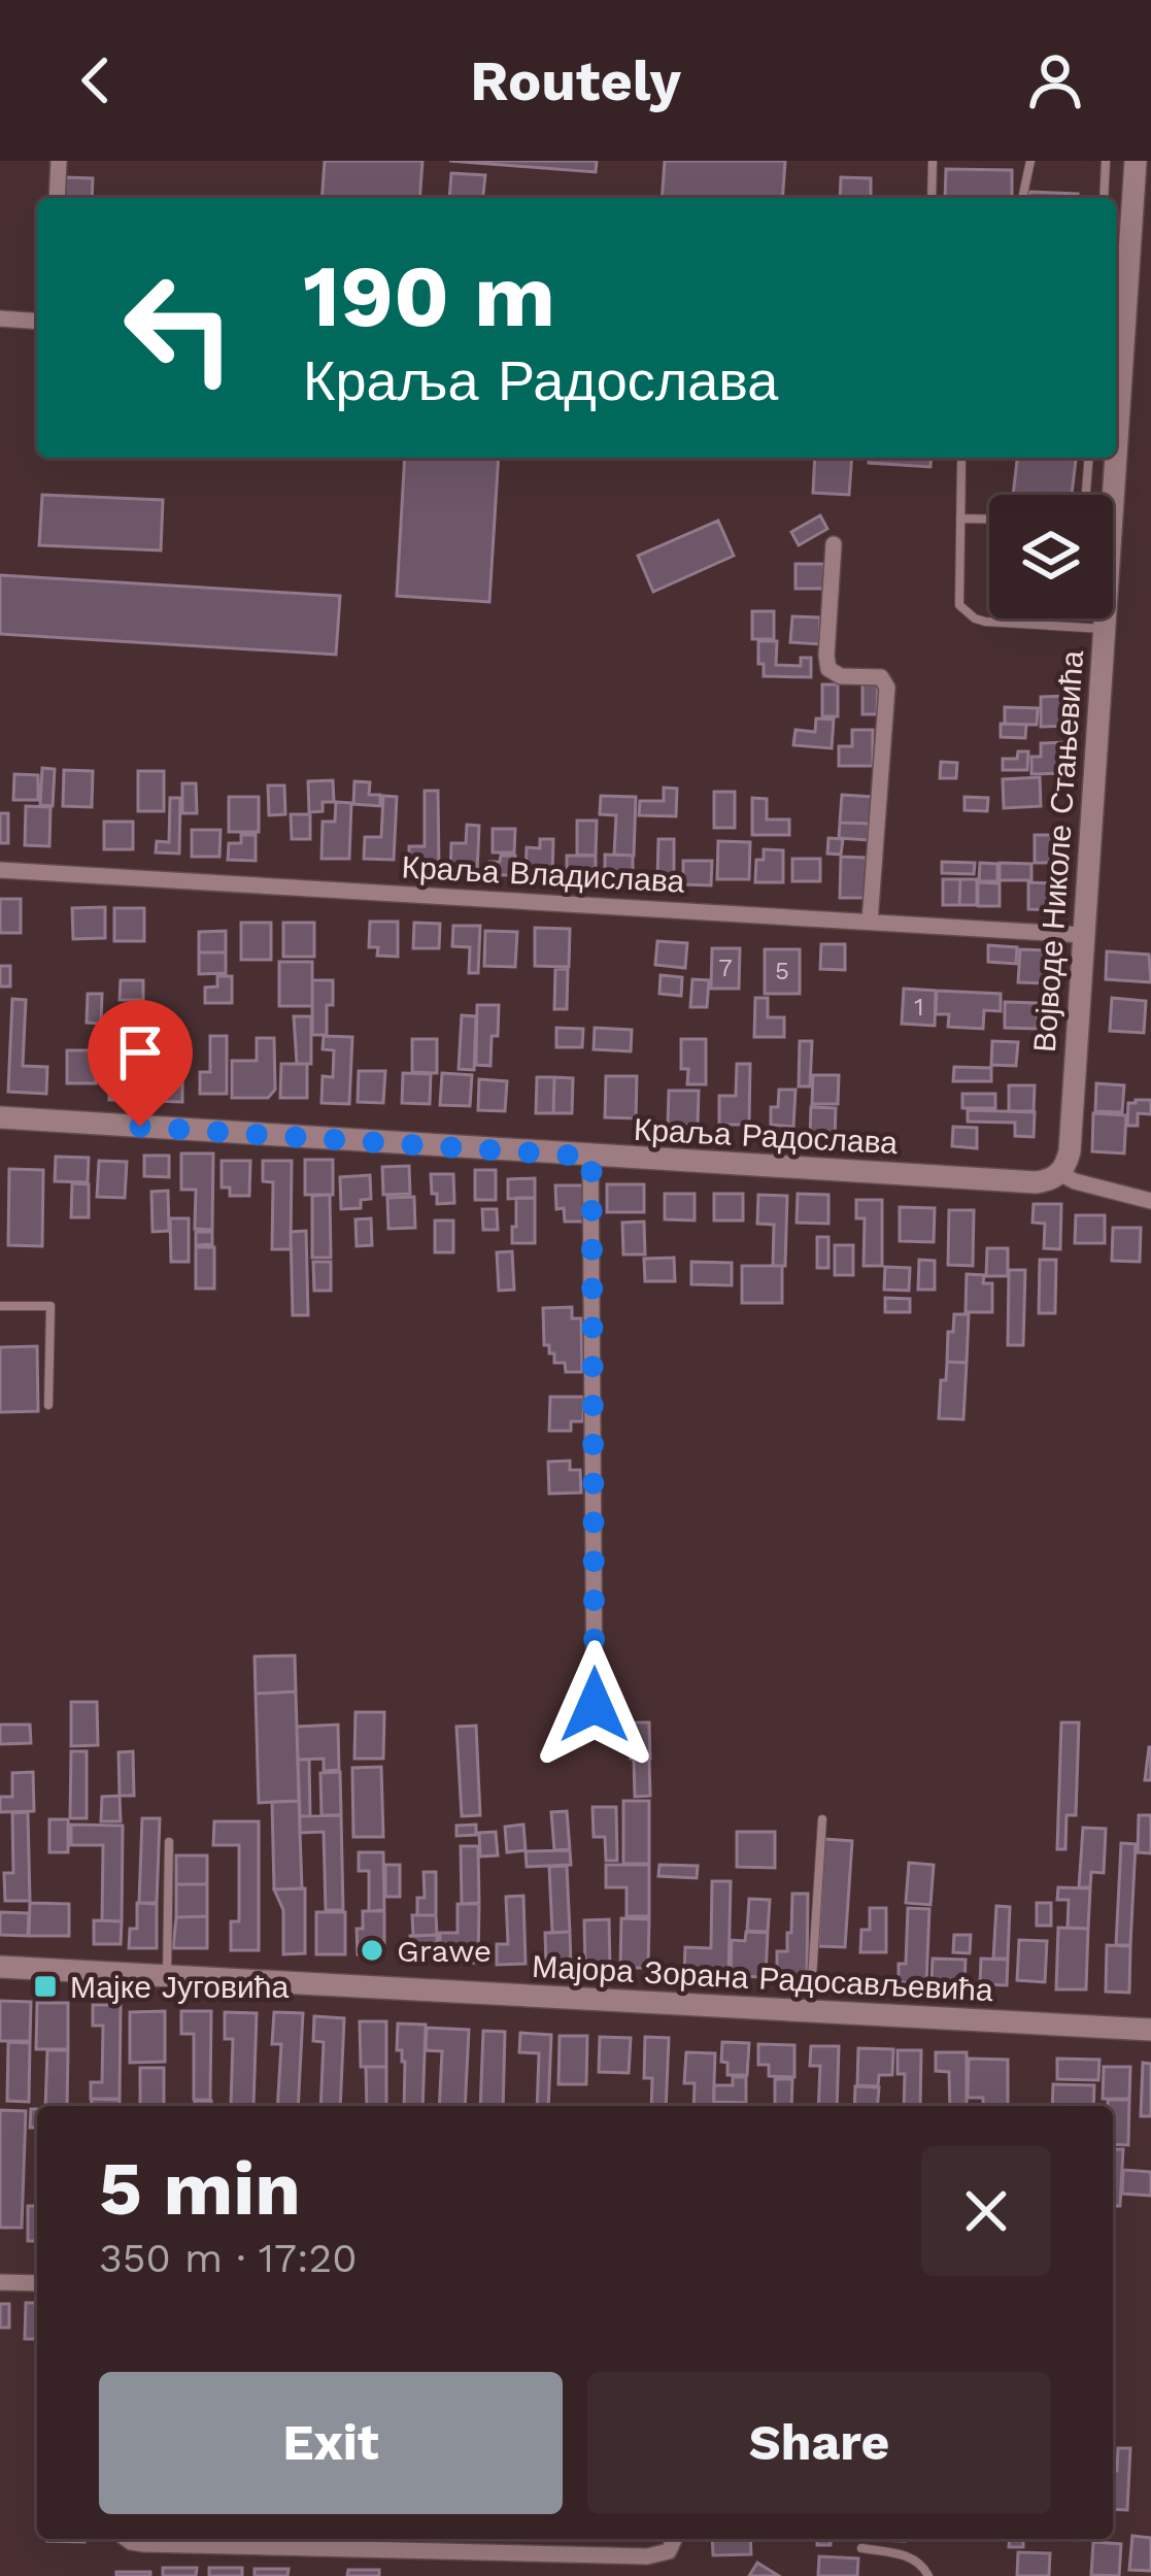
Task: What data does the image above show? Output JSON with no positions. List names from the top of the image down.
{
  "streets": {
    "street": [
      "Војводе Николе Стањевића",
      "Краља Владислава",
      "Краља Радослава",
      "Мајора Зорана Радосављевића"
    ]
  },
  "crossings": [
    ["Војводе Николе Стањевића", "Краља Владислава"],
    ["Војводе Николе Стањевића", "Краља Радослава"]
  ],
  "places": {
    "other": ["Grawe"],
    "transit": ["Мајке Југовића"]
  },
  "house_numbers": ["7", "5", "1"],
  "page": {
    "header": "Routely",
    "turn": ["190 m", "Краља Радослава"],
    "heading": ["5 min", "350 m · 17:20"],
    "buttons": ["Exit", "Share"]
  }
}
